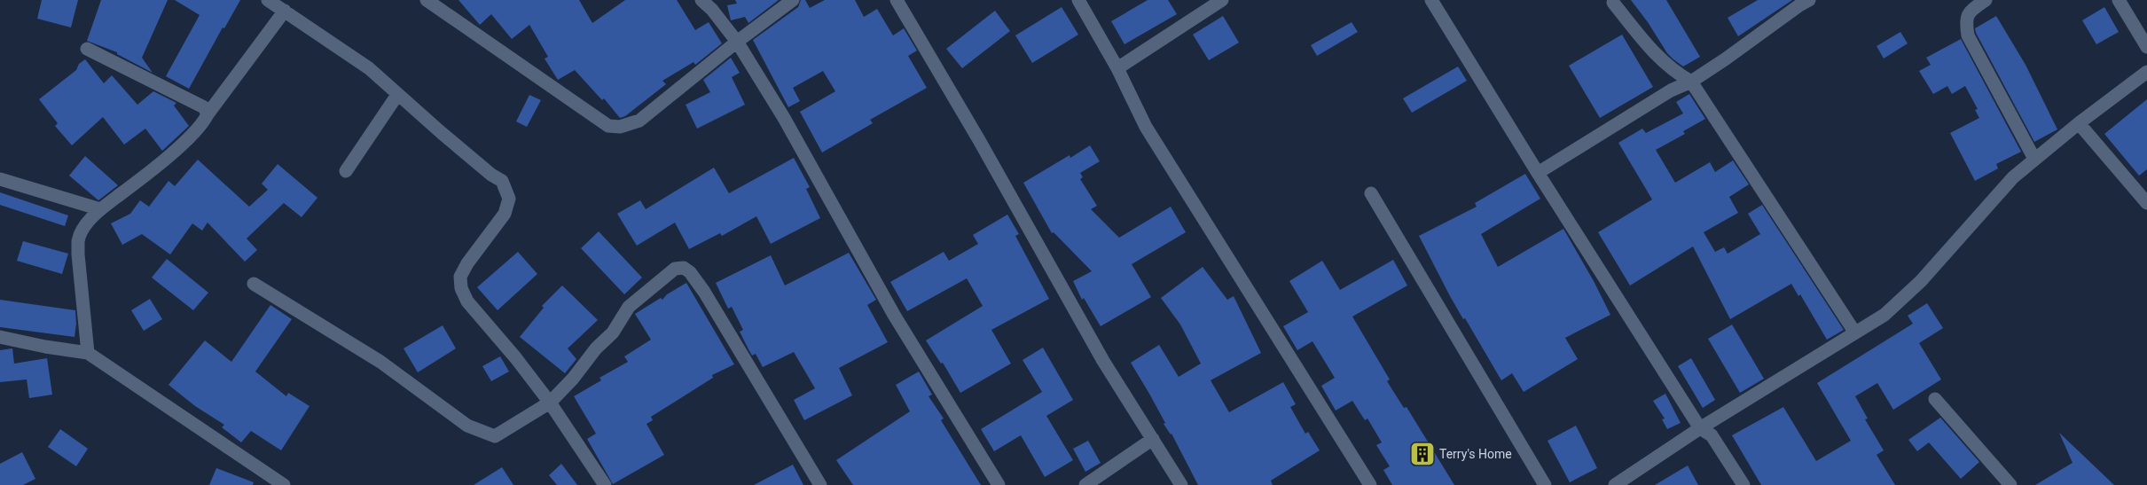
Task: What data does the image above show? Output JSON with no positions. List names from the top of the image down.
{
  "places": {
    "building": ["Terry's Home"]
  }
}
